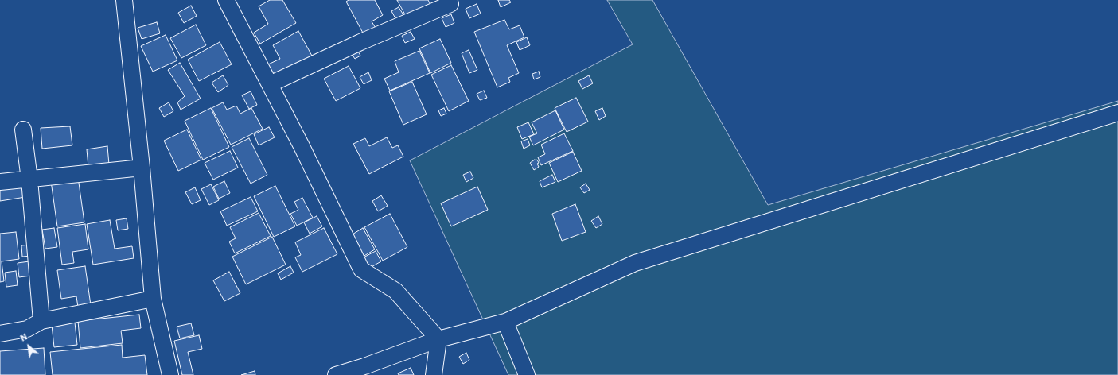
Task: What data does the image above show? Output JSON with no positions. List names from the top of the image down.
{
  "north": "top left"
}
